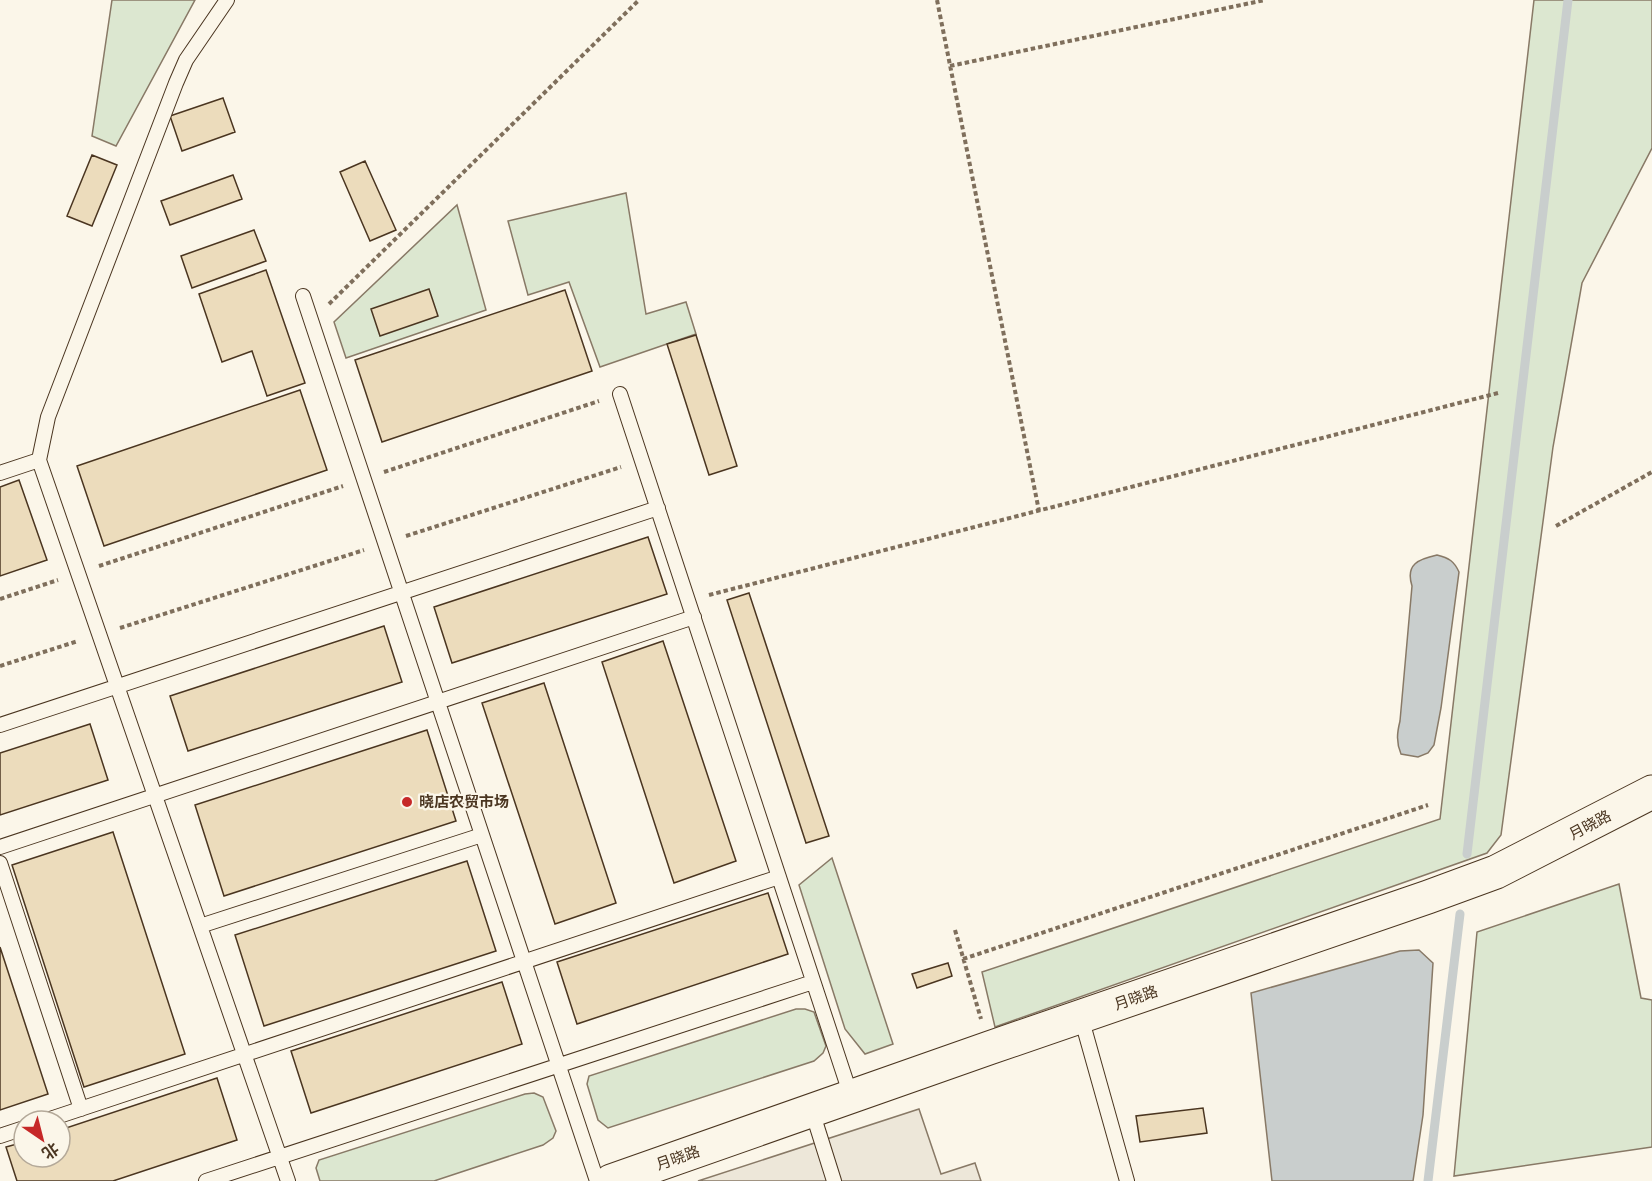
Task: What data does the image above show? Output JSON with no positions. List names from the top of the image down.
{
  "streets": {
    "street": ["月晓路"]
  },
  "places": ["晓店农贸市场"],
  "north": "bottom right"
}
